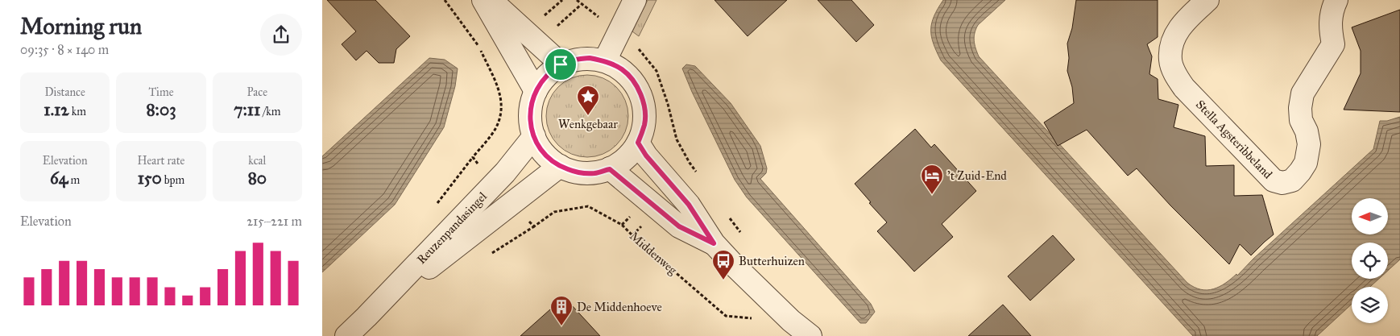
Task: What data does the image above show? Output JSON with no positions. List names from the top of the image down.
{
  "streets": {
    "street": ["Stella Agsteribbeland", "Reuzenpandasingel"],
    "path": ["Middenweg"]
  },
  "places": {
    "place": ["Wenkgebaar"],
    "hotel": ["'t Zuid-End"],
    "bus stop": ["Butterhuizen"],
    "building": ["De Middenhoeve"]
  },
  "north": "left",
  "page": {
    "heading": ["Morning run", "09:35 · 8 × 140 m"],
    "stats": [
      ["Distance", "1.12 km"],
      ["Time", "8:03"],
      ["Pace", "7:11 /km"],
      ["Elevation", "64 m"],
      ["Heart rate", "150 bpm"],
      ["kcal", "80"]
    ],
    "chart": ["Elevation", "215–221 m"]
  }
}
